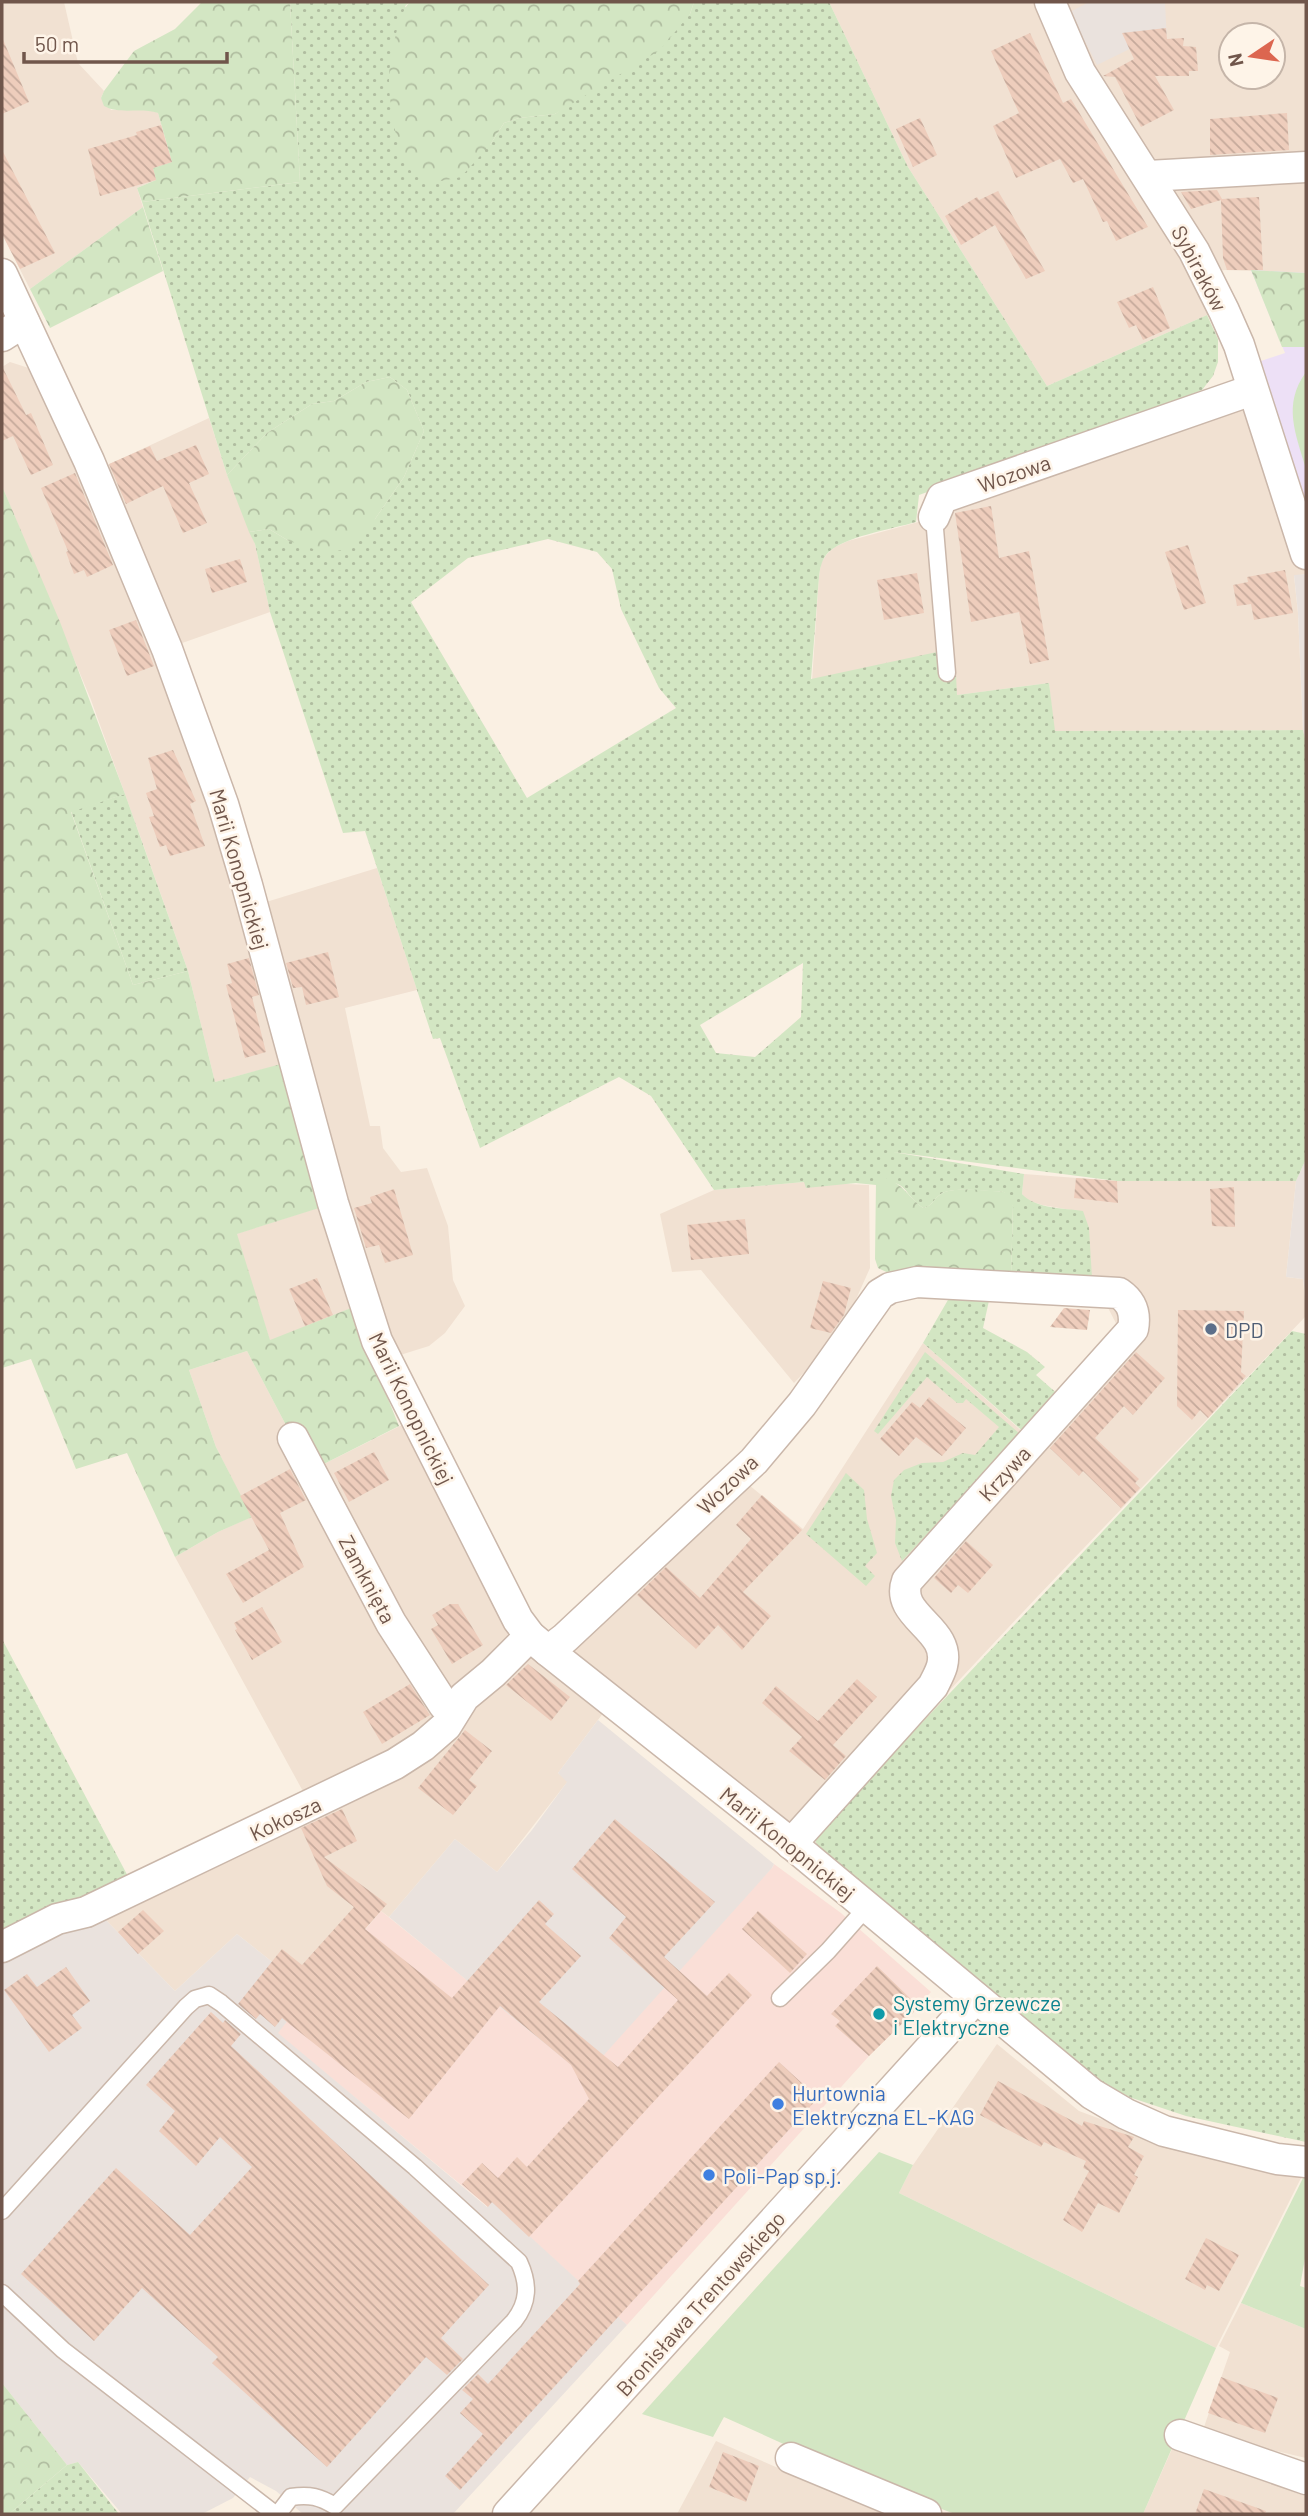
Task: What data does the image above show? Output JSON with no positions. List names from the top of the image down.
{
  "streets": {
    "street": [
      "Sybiraków",
      "Wozowa",
      "Marii Konopnickiej",
      "Krzywa",
      "Zamknięta",
      "Kokosza",
      "Bronisława Trentowskiego"
    ]
  },
  "crossings": [
    ["Sybiraków", "Wozowa"],
    ["Wozowa", "Marii Konopnickiej"],
    ["Wozowa", "Krzywa"],
    ["Wozowa", "Kokosza"],
    ["Marii Konopnickiej", "Krzywa"],
    ["Marii Konopnickiej", "Kokosza"],
    ["Marii Konopnickiej", "Bronisława Trentowskiego"],
    ["Zamknięta", "Kokosza"]
  ],
  "places": [
    "DPD",
    "Systemy Grzewcze i Elektryczne",
    "Hurtownia Elektryczna EL-KAG",
    "Poli-Pap sp.j."
  ],
  "scale_bar": "50 m",
  "north": "left"
}
